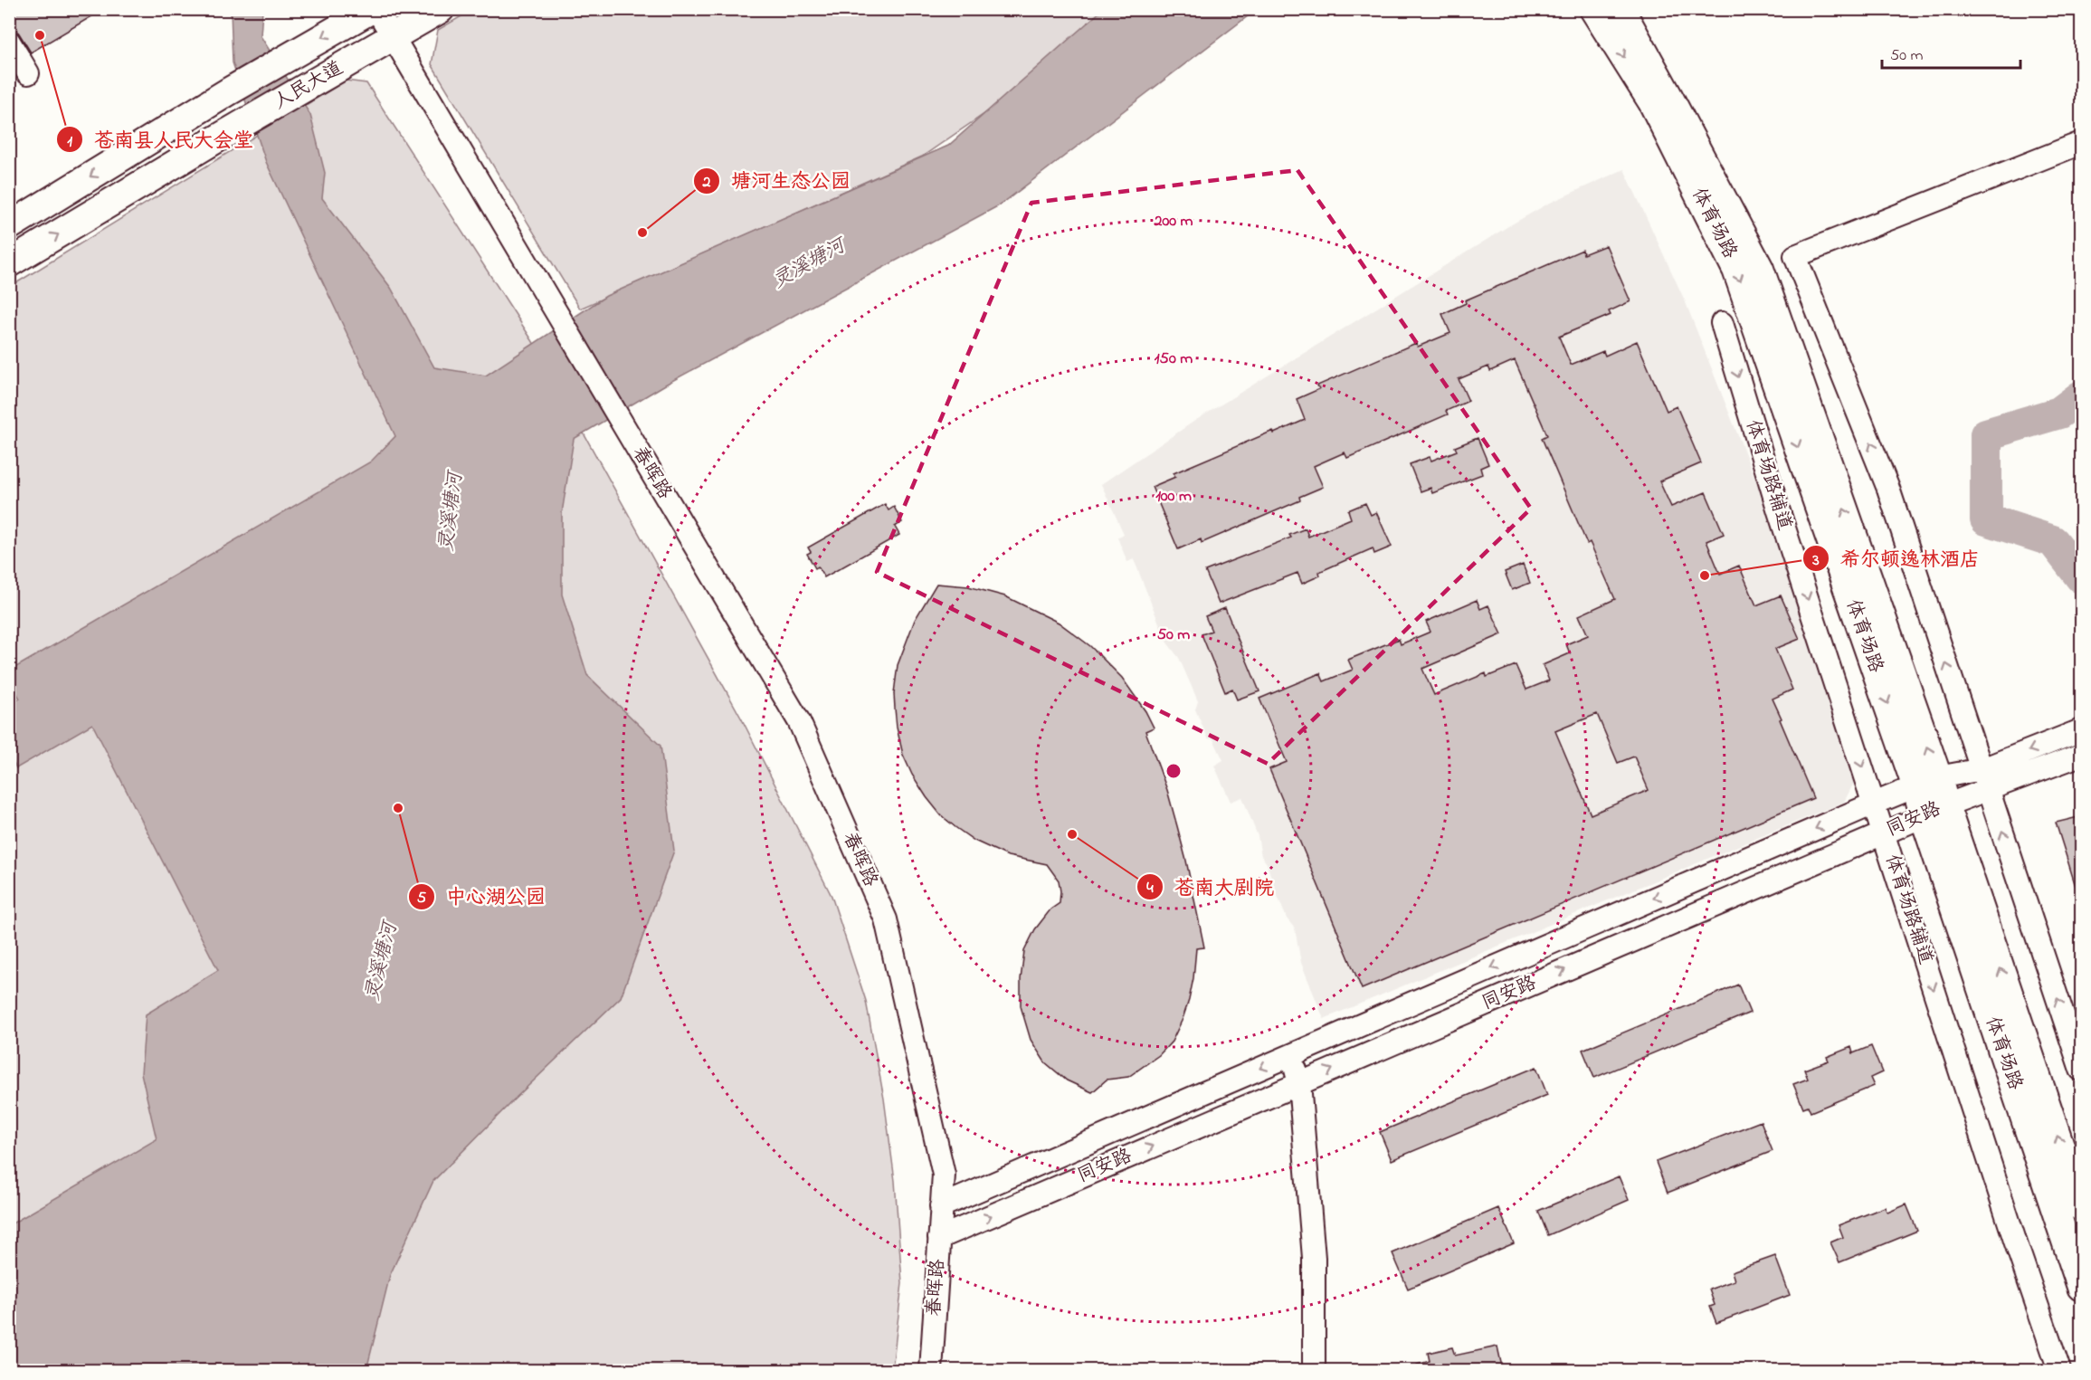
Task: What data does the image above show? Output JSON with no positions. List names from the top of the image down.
{
  "streets": {
    "main road": ["人民大道", "体育场路"],
    "street": ["春晖路", "体育场路辅道", "同安路"]
  },
  "crossings": [
    ["人民大道", "春晖路"],
    ["体育场路", "同安路"],
    ["春晖路", "同安路"],
    ["体育场路辅道", "同安路"]
  ],
  "one_way": ["体育场路辅道"],
  "water": ["灵溪塘河"],
  "places": [
    "苍南县人民大会堂",
    "塘河生态公园",
    "希尔顿逸林酒店",
    "中心湖公园",
    "苍南大剧院"
  ],
  "scale_bar": "50 m",
  "rings": [
    "200 m",
    "150 m",
    "100 m",
    "50 m"
  ]
}
